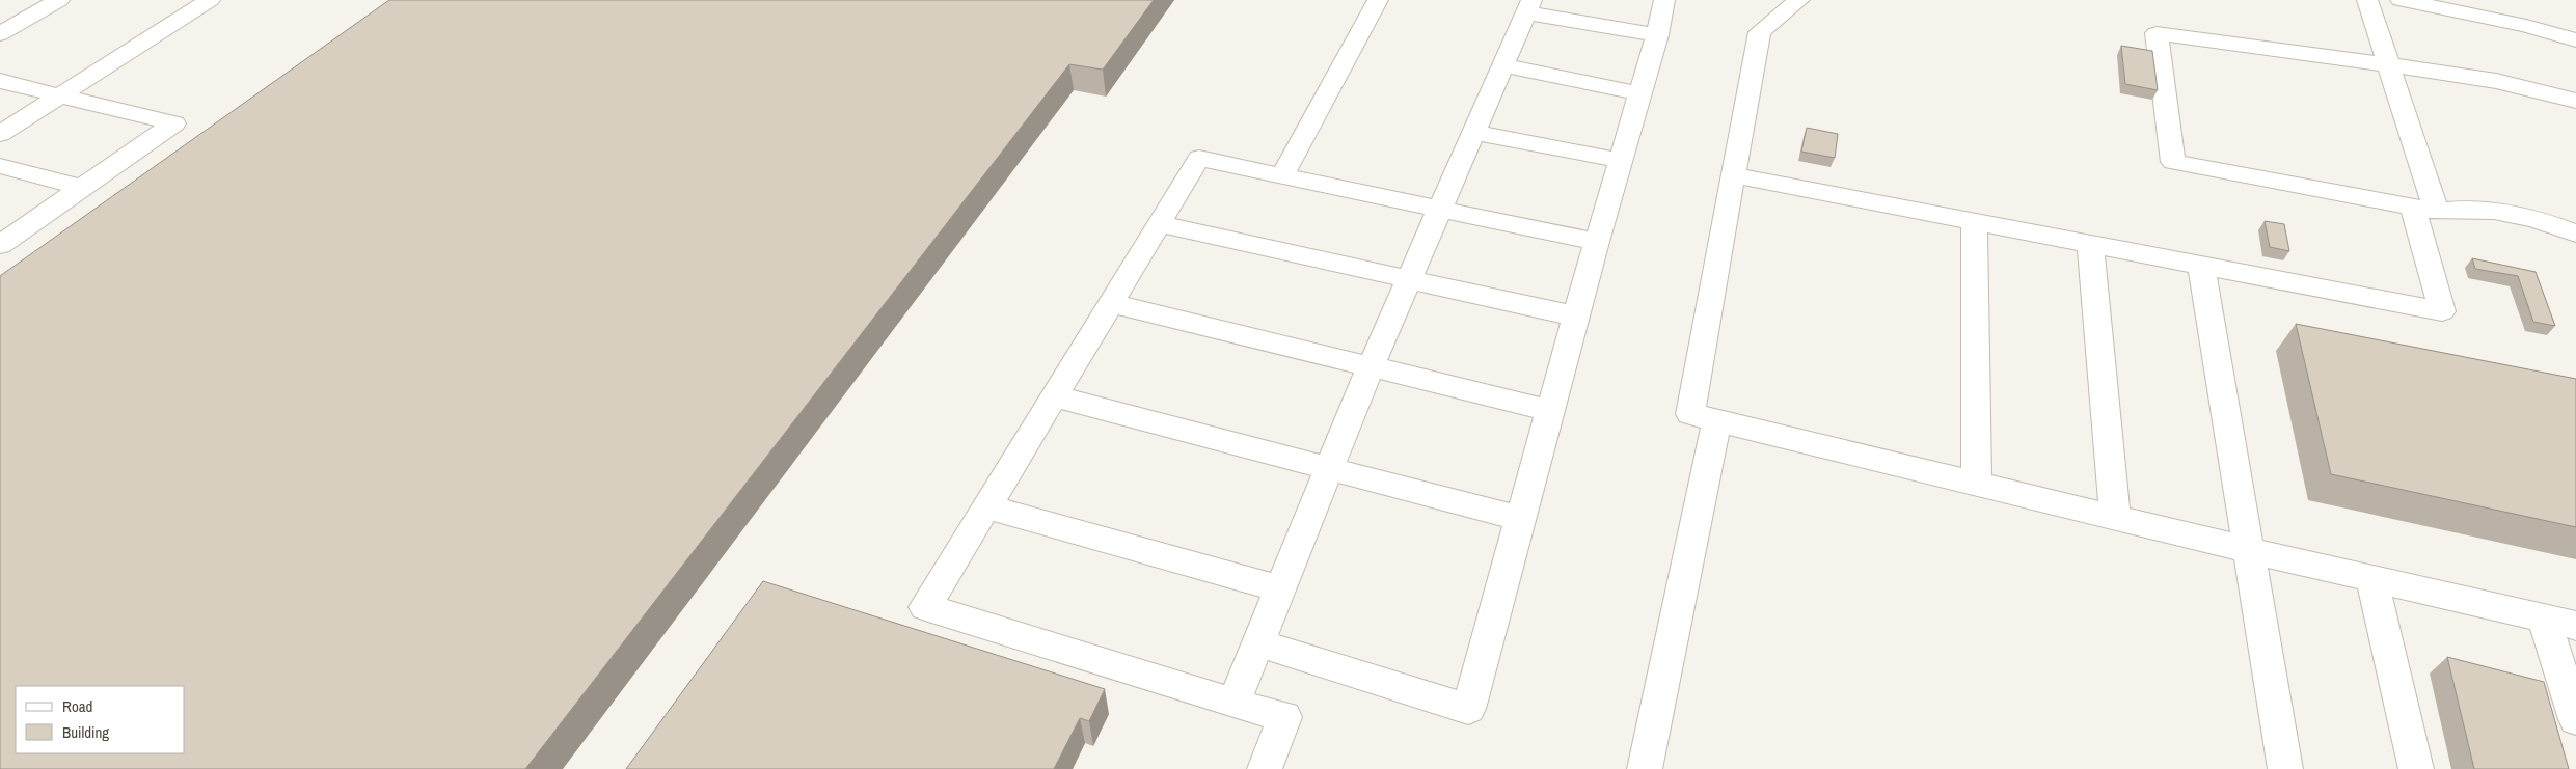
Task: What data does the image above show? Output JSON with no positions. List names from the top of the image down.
{
  "legend": ["Road", "Building"]
}
